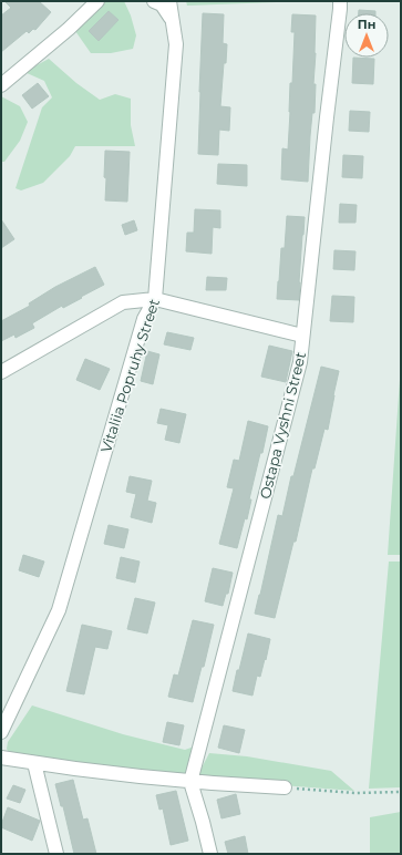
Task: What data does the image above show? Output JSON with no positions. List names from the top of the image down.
{
  "streets": {
    "street": ["Vitaliia Popruhy Street", "Ostapa Vyshni Street"]
  },
  "north": "top"
}
